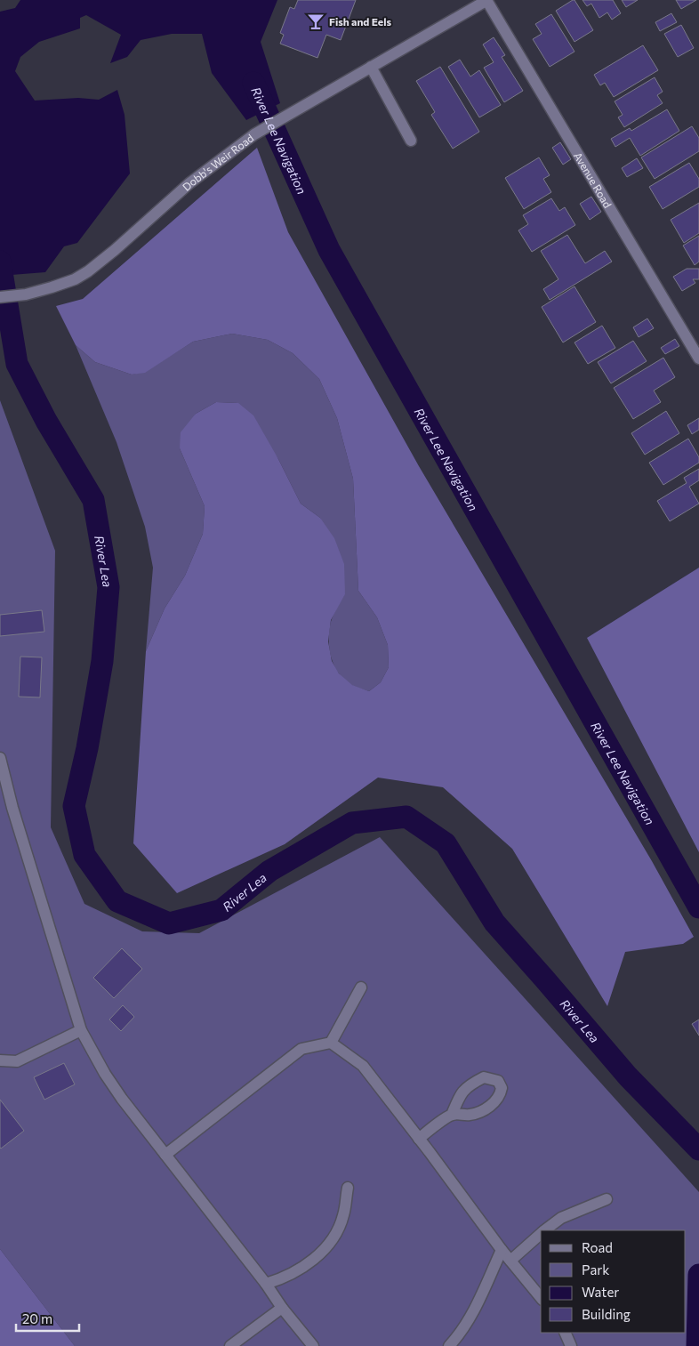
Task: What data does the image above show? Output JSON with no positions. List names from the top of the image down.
{
  "streets": {
    "street": ["Dobb's Weir Road", "Avenue Road"]
  },
  "crossings": [
    ["Dobb's Weir Road", "Avenue Road"]
  ],
  "water": ["River Lee Navigation", "River Lea"],
  "places": {
    "bar": ["Fish and Eels"]
  },
  "legend": [
    "Road",
    "Park",
    "Water",
    "Building"
  ],
  "scale_bar": "20 m"
}
